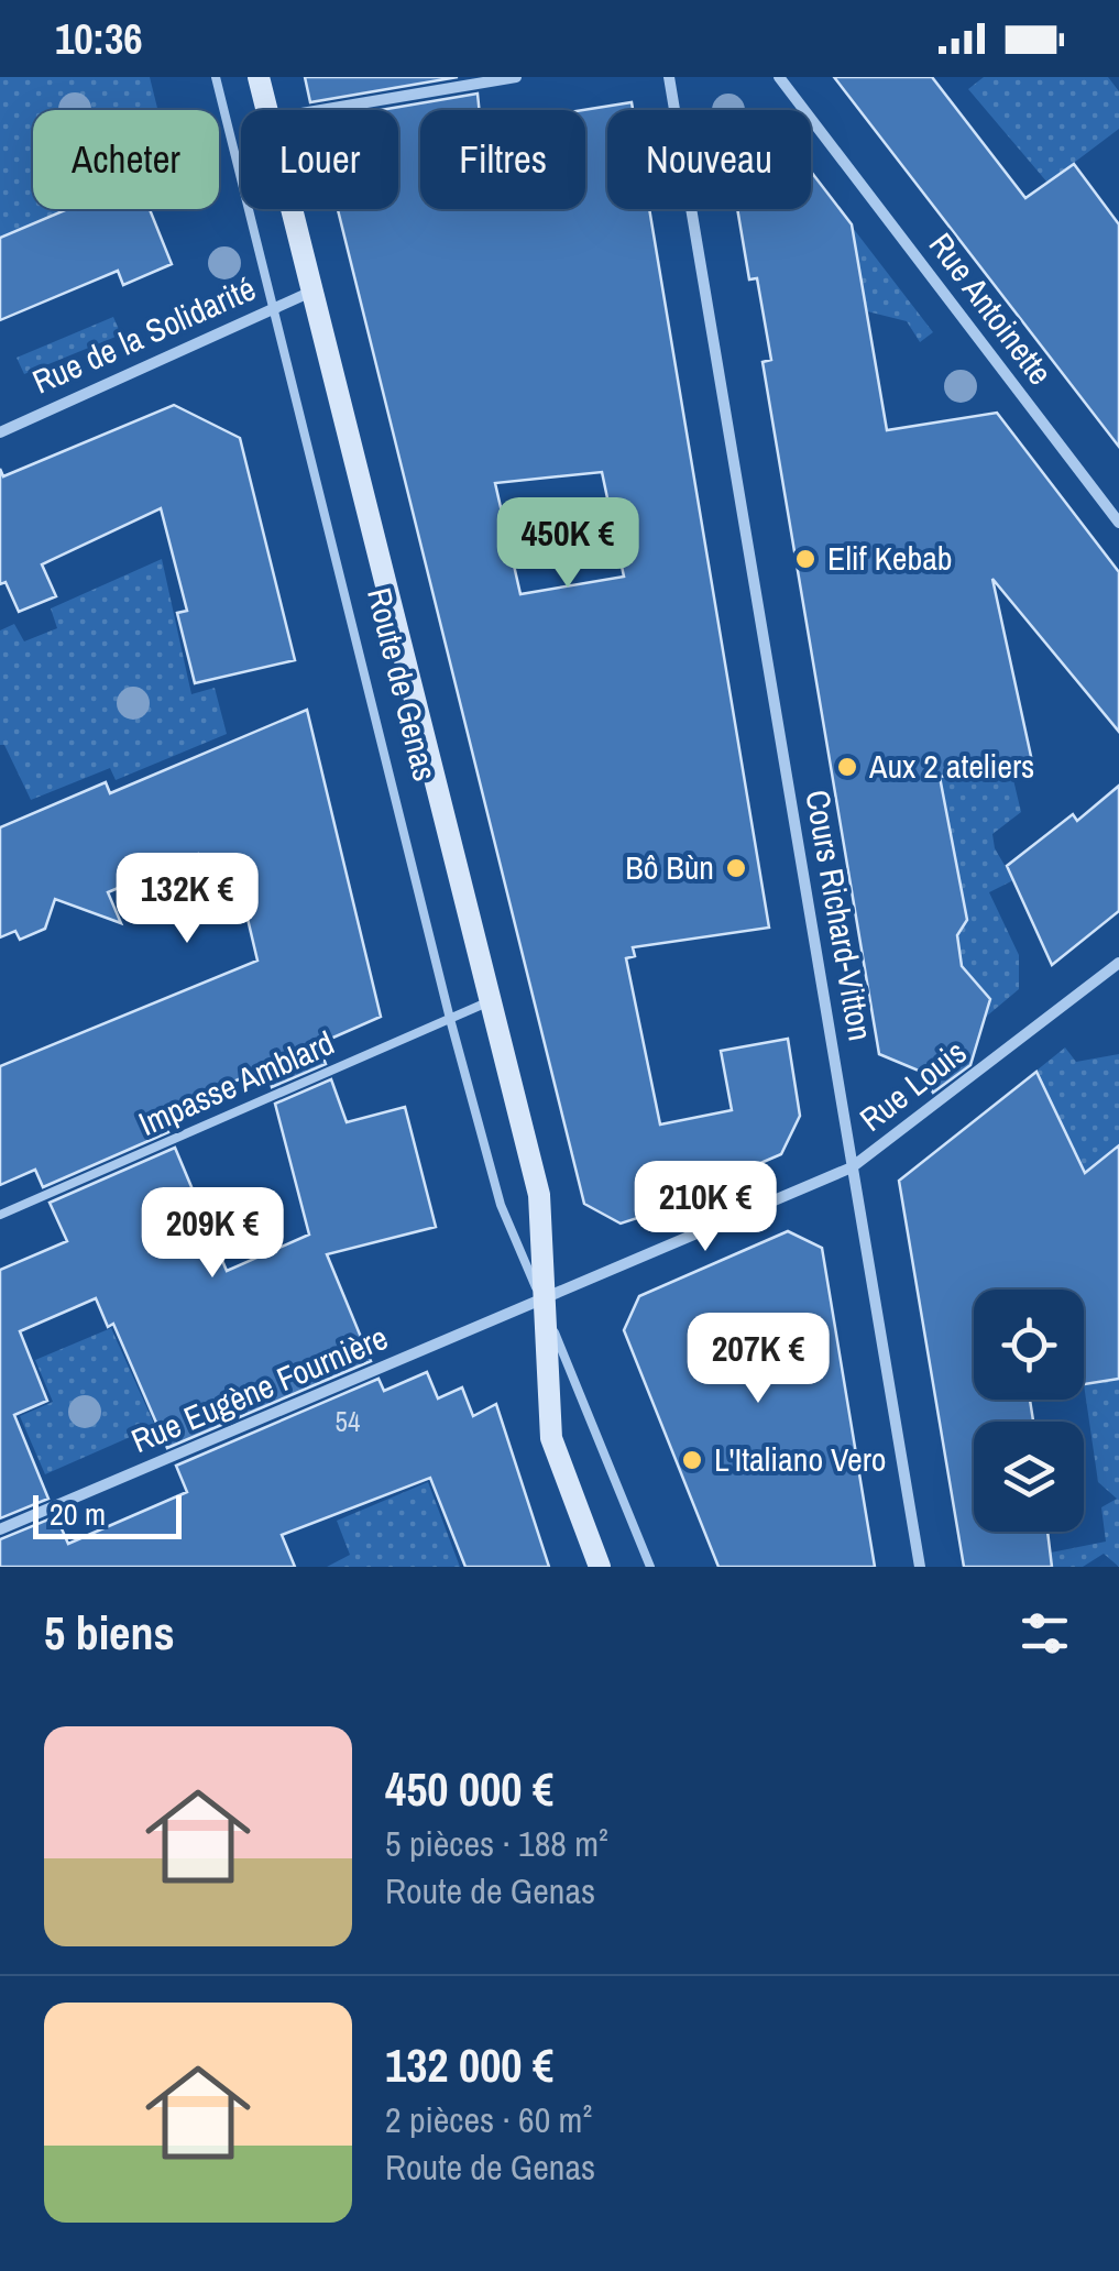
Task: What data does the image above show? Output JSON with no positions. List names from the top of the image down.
{
  "streets": {
    "main road": ["Route de Genas"],
    "street": [
      "Rue Antoinette",
      "Rue de la Solidarité",
      "Cours Richard-Vitton",
      "Rue Louis",
      "Rue Eugène Fournière"
    ],
    "lane": ["Impasse Amblard"]
  },
  "crossings": [
    ["Rue de la Solidarité", "Route de Genas"],
    ["Route de Genas", "Impasse Amblard"],
    ["Route de Genas", "Rue Louis"],
    ["Route de Genas", "Rue Eugène Fournière"],
    ["Cours Richard-Vitton", "Rue Louis"],
    ["Rue Louis", "Rue Eugène Fournière"]
  ],
  "places": [
    "Elif Kebab",
    "Aux 2 ateliers",
    "Bô Bùn",
    "L'Italiano Vero"
  ],
  "house_numbers": ["54"],
  "scale_bar": "20 m",
  "page": {
    "status": "10:36",
    "chip": [
      "Acheter",
      "Louer",
      "Filtres",
      "Nouveau"
    ],
    "price": [
      "450K €",
      "132K €",
      "210K €",
      "209K €",
      "207K €"
    ],
    "scale": "20 m",
    "heading": "5 biens",
    "list": [
      {
        "name": "450 000 €",
        "note": "5 pièces · 188 m² · Route de Genas"
      },
      {
        "name": "132 000 €",
        "note": "2 pièces · 60 m² · Route de Genas"
      }
    ]
  }
}
